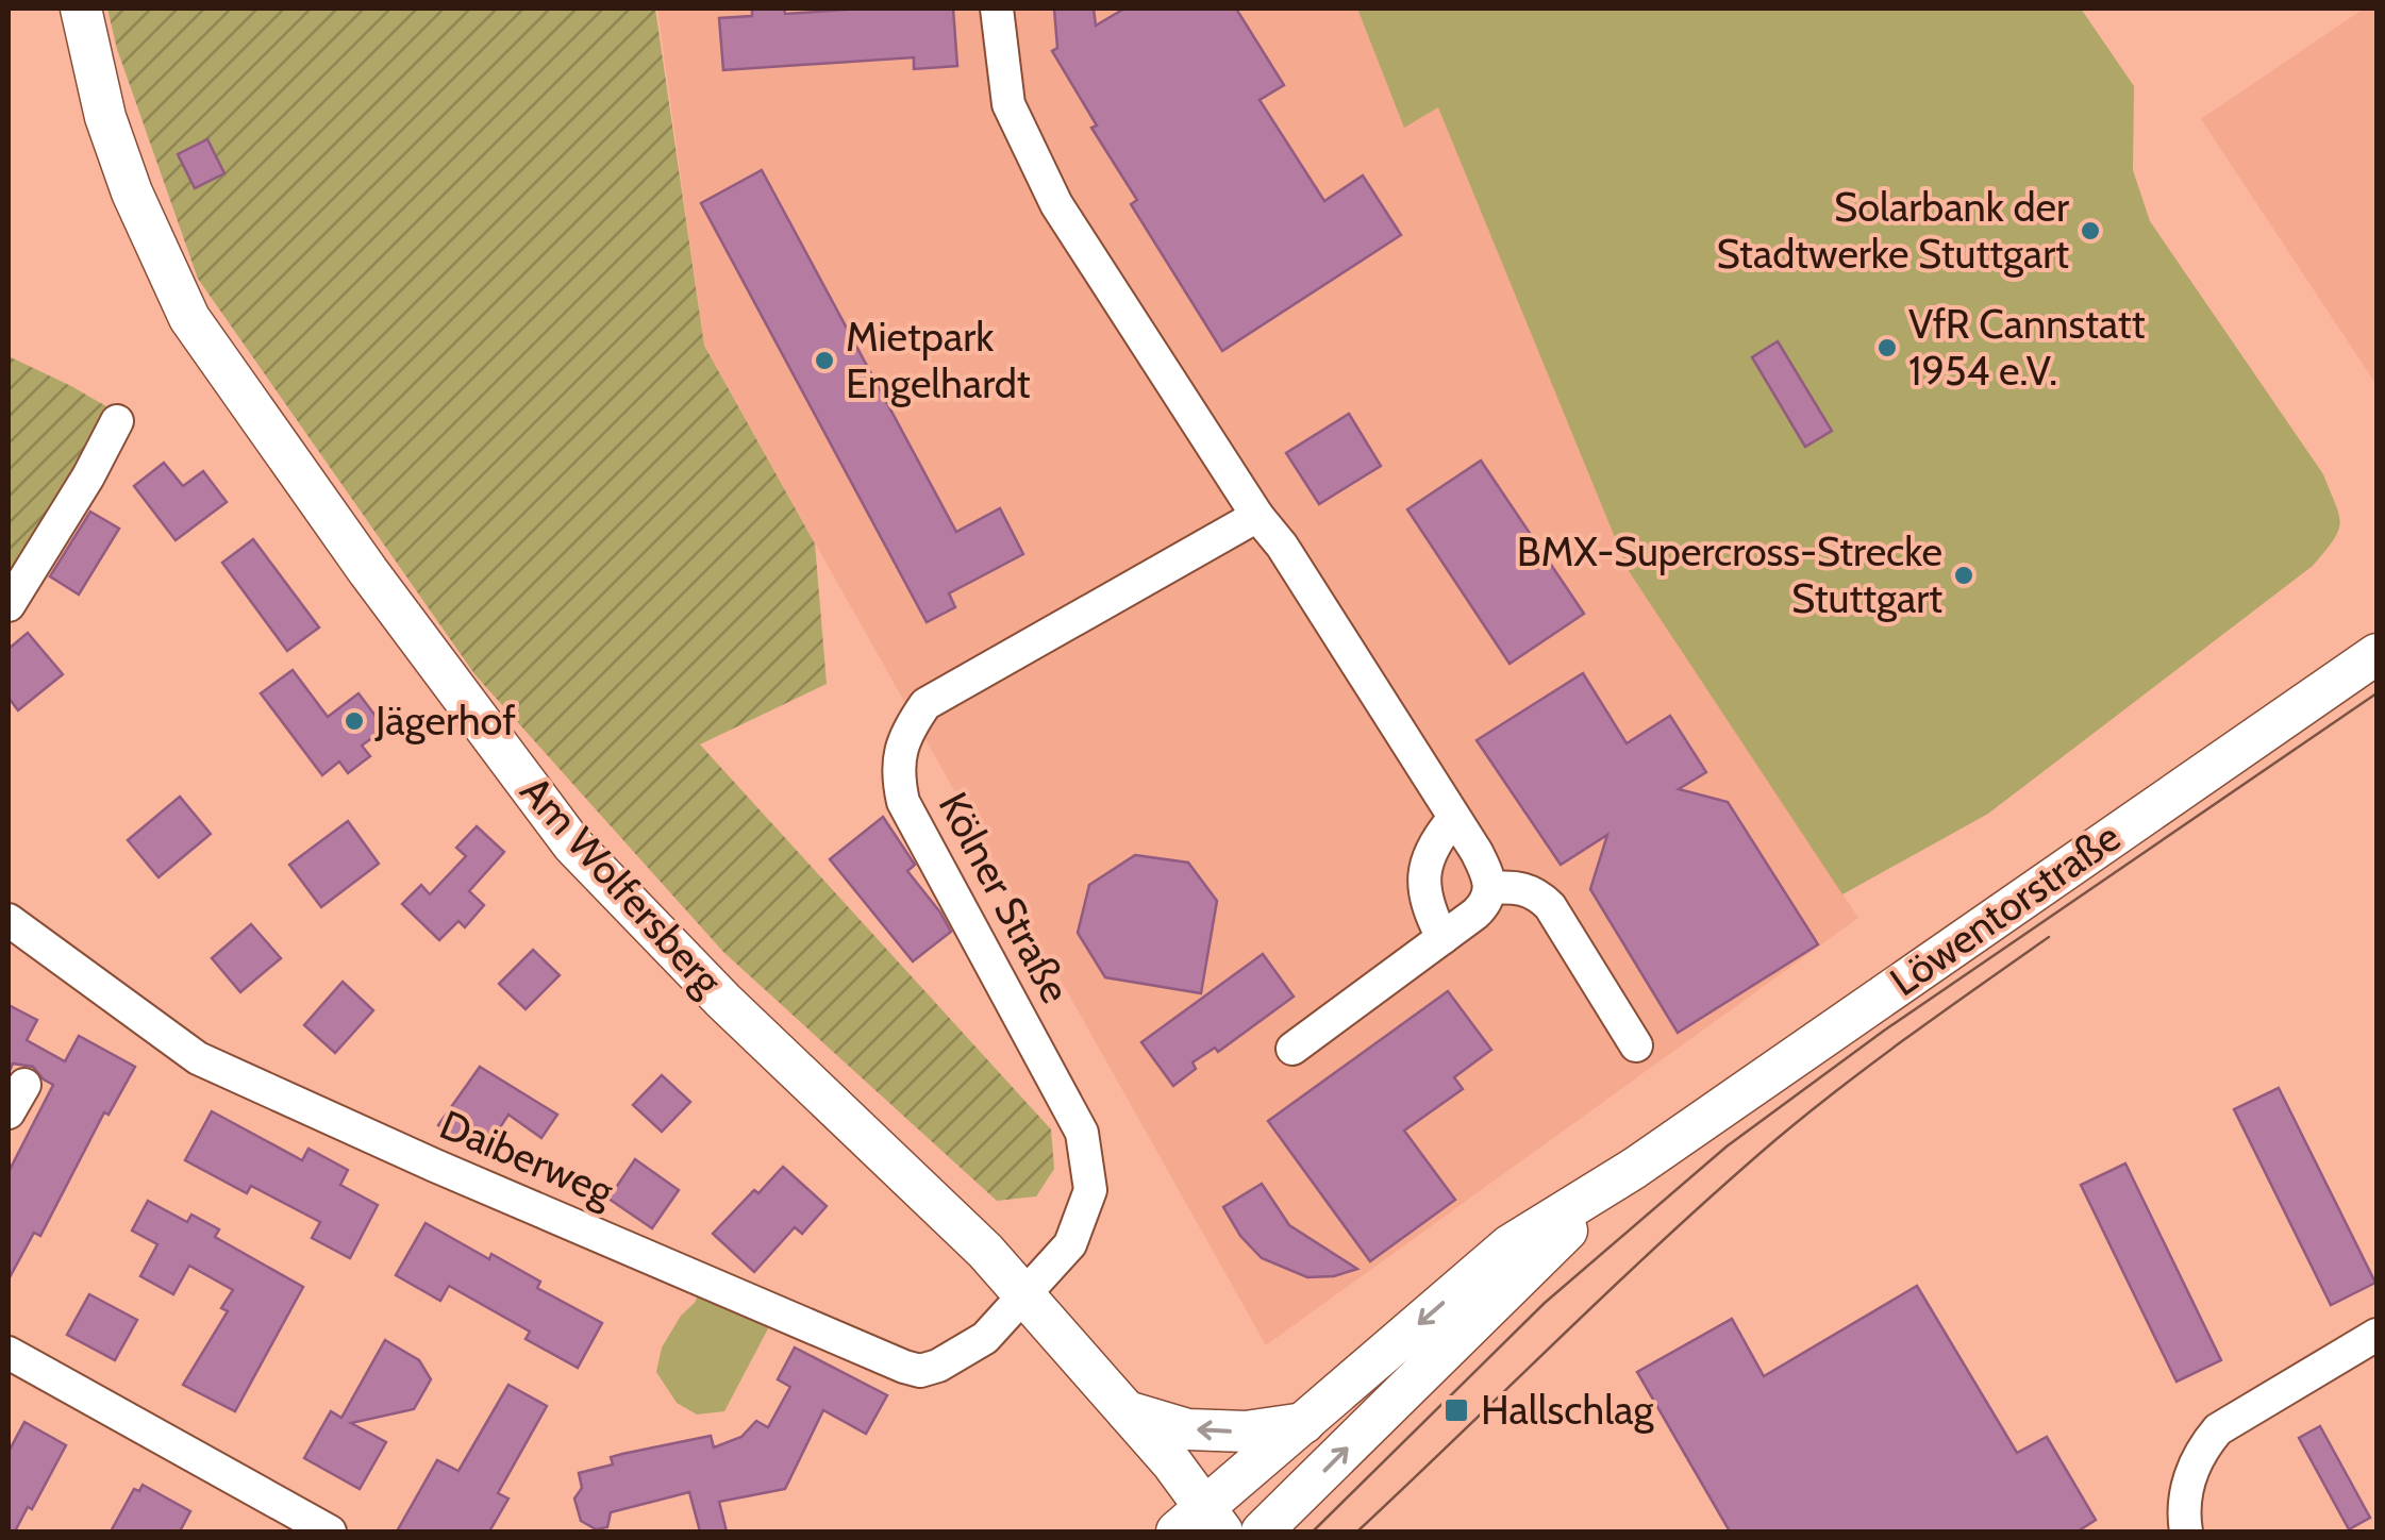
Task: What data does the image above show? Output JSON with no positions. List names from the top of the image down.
{
  "streets": {
    "main road": ["Am Wolfersberg", "Löwentorstraße"],
    "street": ["Kölner Straße", "Daiberweg"]
  },
  "crossings": [
    ["Am Wolfersberg", "Kölner Straße"],
    ["Am Wolfersberg", "Löwentorstraße"],
    ["Am Wolfersberg", "Daiberweg"],
    ["Kölner Straße", "Daiberweg"]
  ],
  "places": {
    "other": [
      "Solarbank der Stadtwerke Stuttgart",
      "VfR Cannstatt 1954 e.V.",
      "Mietpark Engelhardt",
      "BMX-Supercross-Strecke Stuttgart",
      "Jägerhof"
    ],
    "transit": ["Hallschlag"]
  }
}
